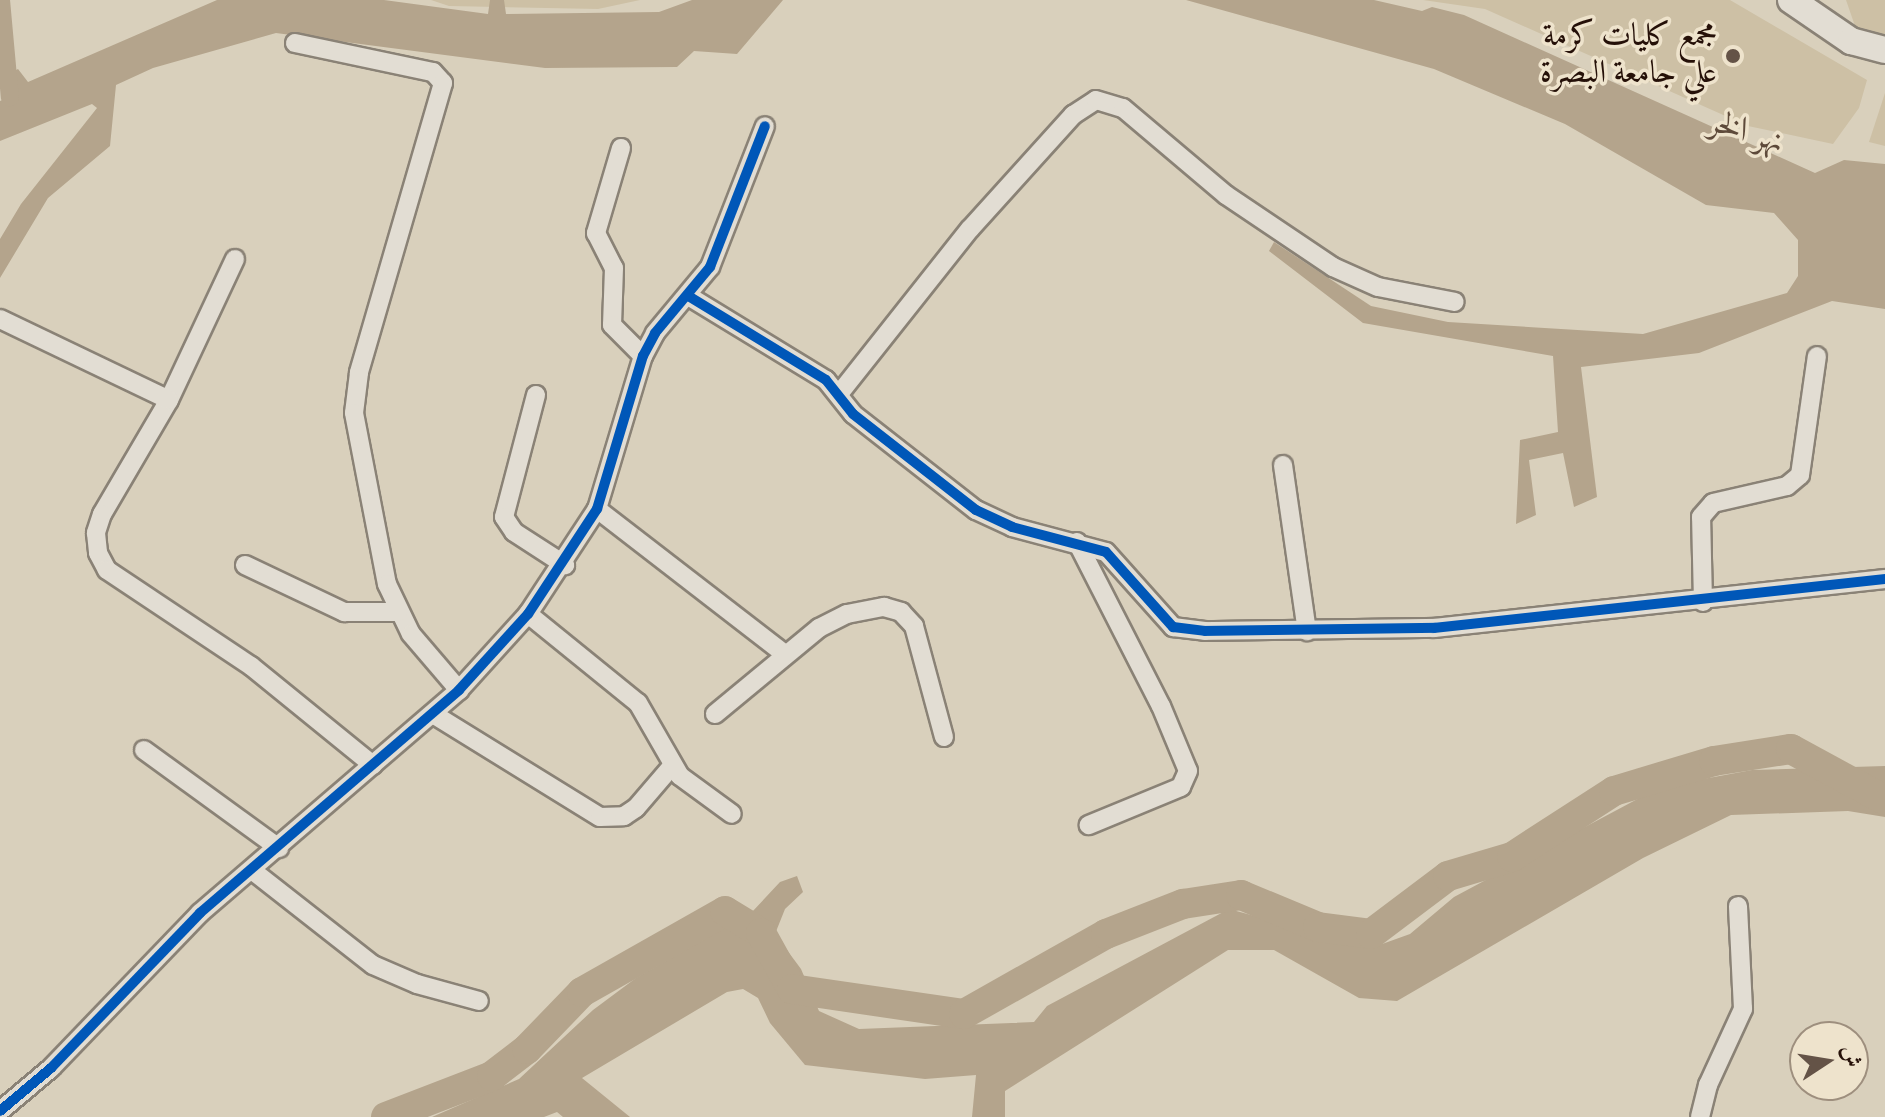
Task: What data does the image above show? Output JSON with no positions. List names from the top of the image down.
{
  "water": ["نهر الخر"],
  "places": ["مجمع كليات كرمة علي جامعة البصرة"],
  "north": "right"
}
